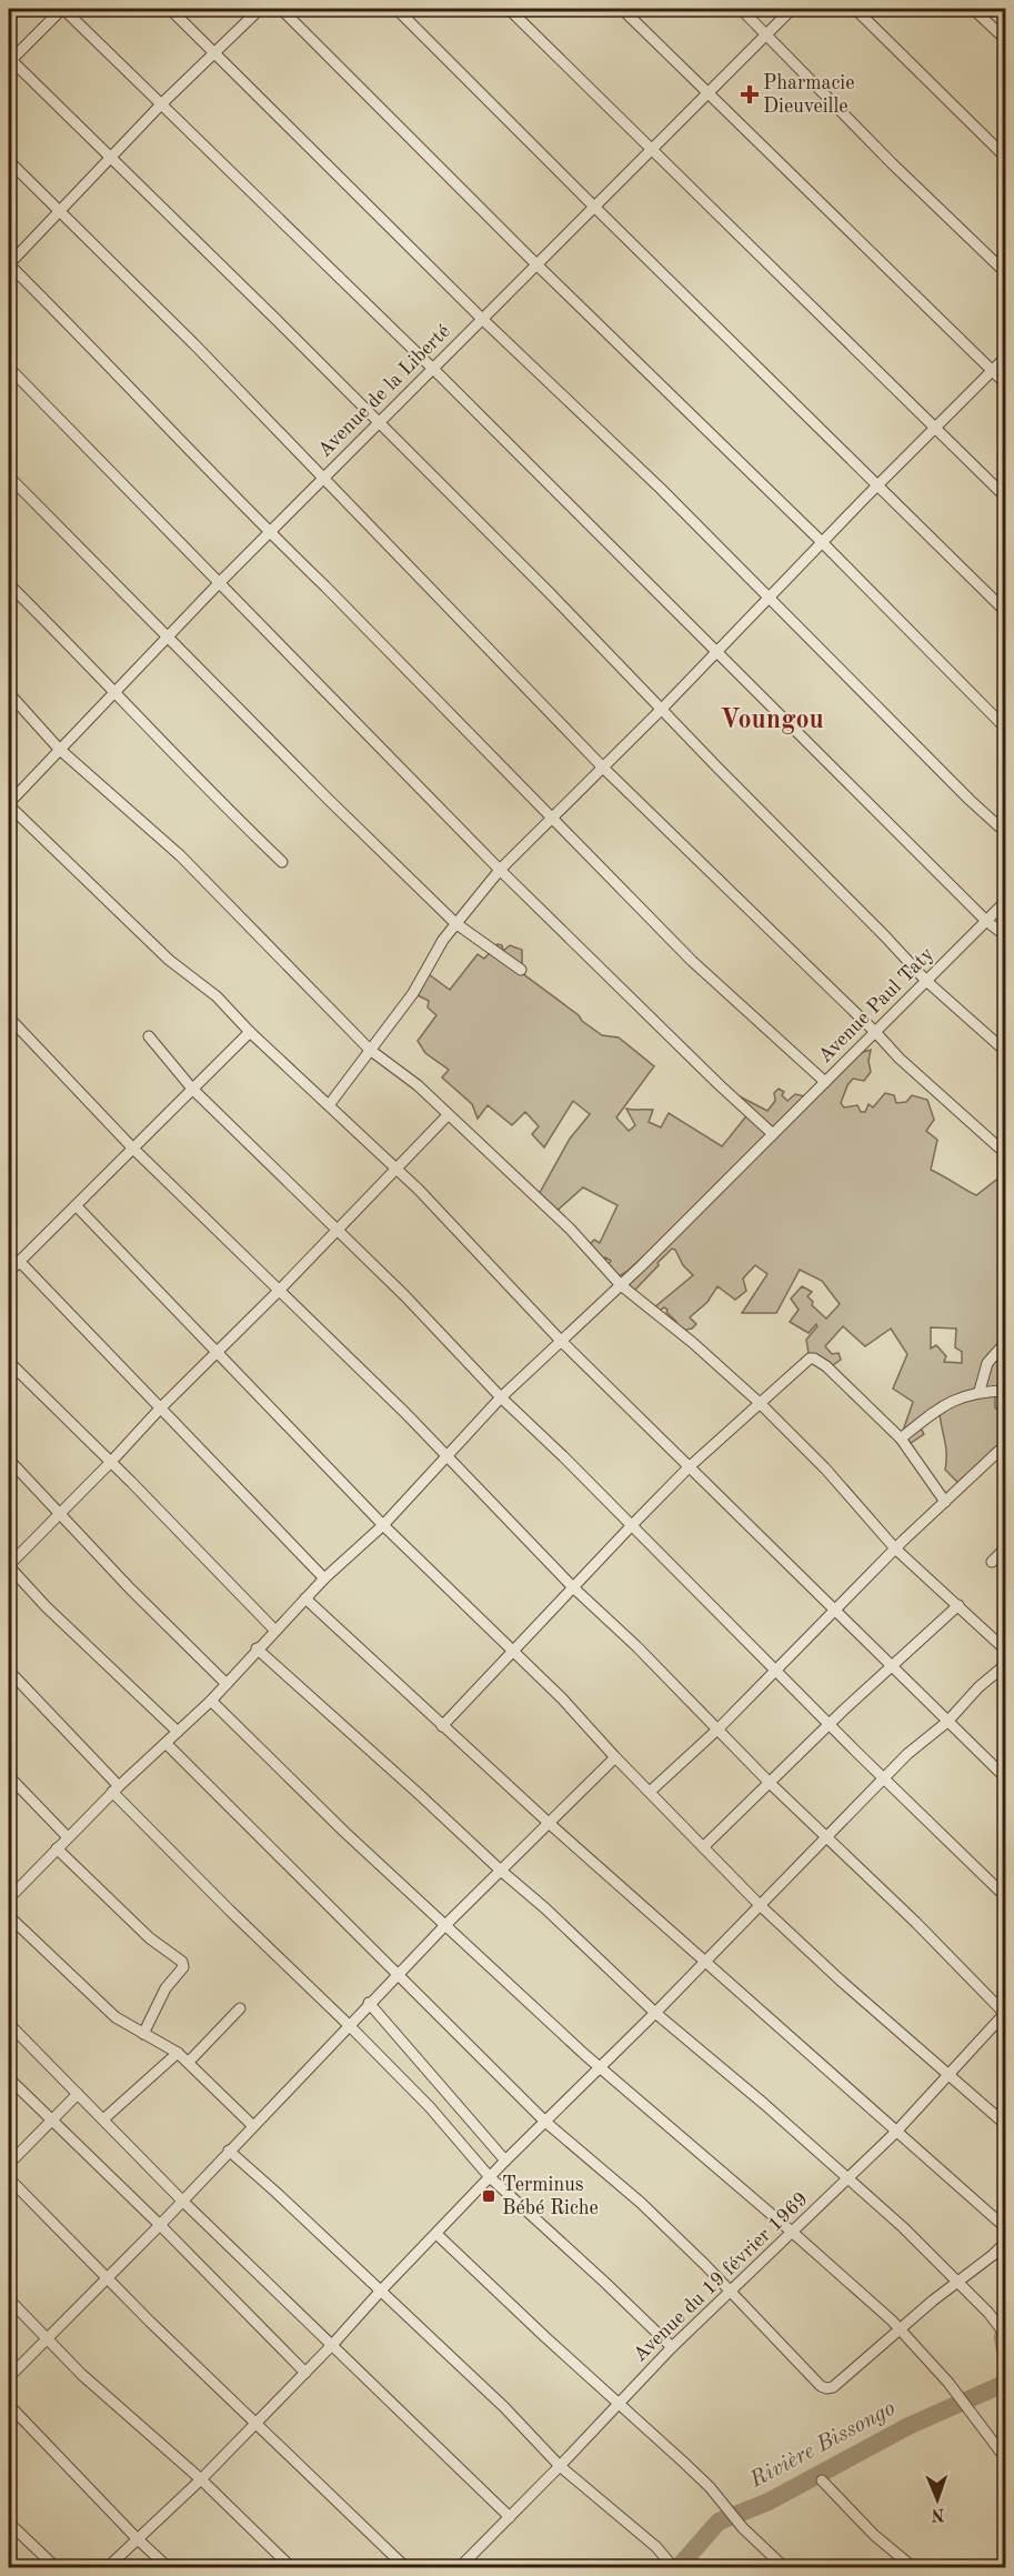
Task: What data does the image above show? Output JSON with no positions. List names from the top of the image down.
{
  "streets": {
    "street": ["Avenue de la Liberté", "Avenue Paul Taty", "Avenue du 19 février 1969"]
  },
  "districts": ["Voungou"],
  "water": ["Rivière Bissongo"],
  "places": {
    "health": ["Pharmacie Dieuveille"],
    "transit": ["Terminus Bébé Riche"]
  },
  "north": "bottom"
}
